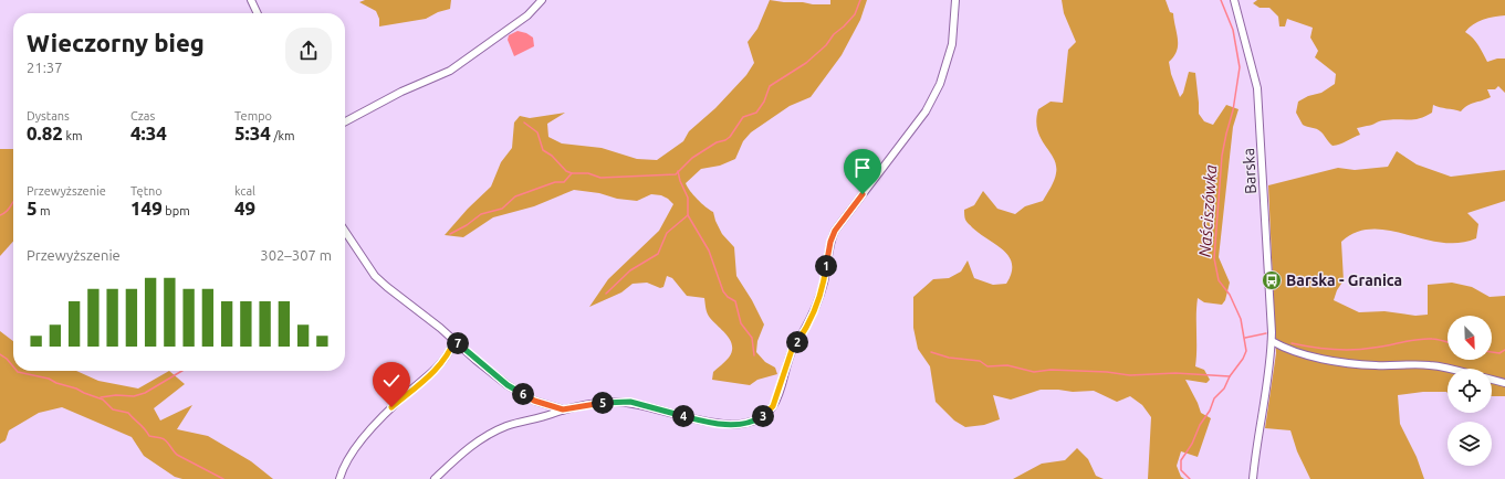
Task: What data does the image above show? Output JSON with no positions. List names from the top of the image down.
{
  "streets": {
    "street": ["Barska"]
  },
  "water": ["Naściszówka"],
  "places": {
    "bus stop": ["Barska - Granica"]
  },
  "north": "bottom right",
  "page": {
    "heading": ["Wieczorny bieg", "21:37"],
    "stats": [
      ["Dystans", "0.82 km"],
      ["Czas", "4:34"],
      ["Tempo", "5:34 /km"],
      ["Przewyższenie", "5 m"],
      ["Tętno", "149 bpm"],
      ["kcal", "49"]
    ],
    "chart": ["Przewyższenie", "302–307 m"],
    "pins": [
      "1",
      "2",
      "7",
      "6",
      "5",
      "3",
      "4"
    ]
  }
}
